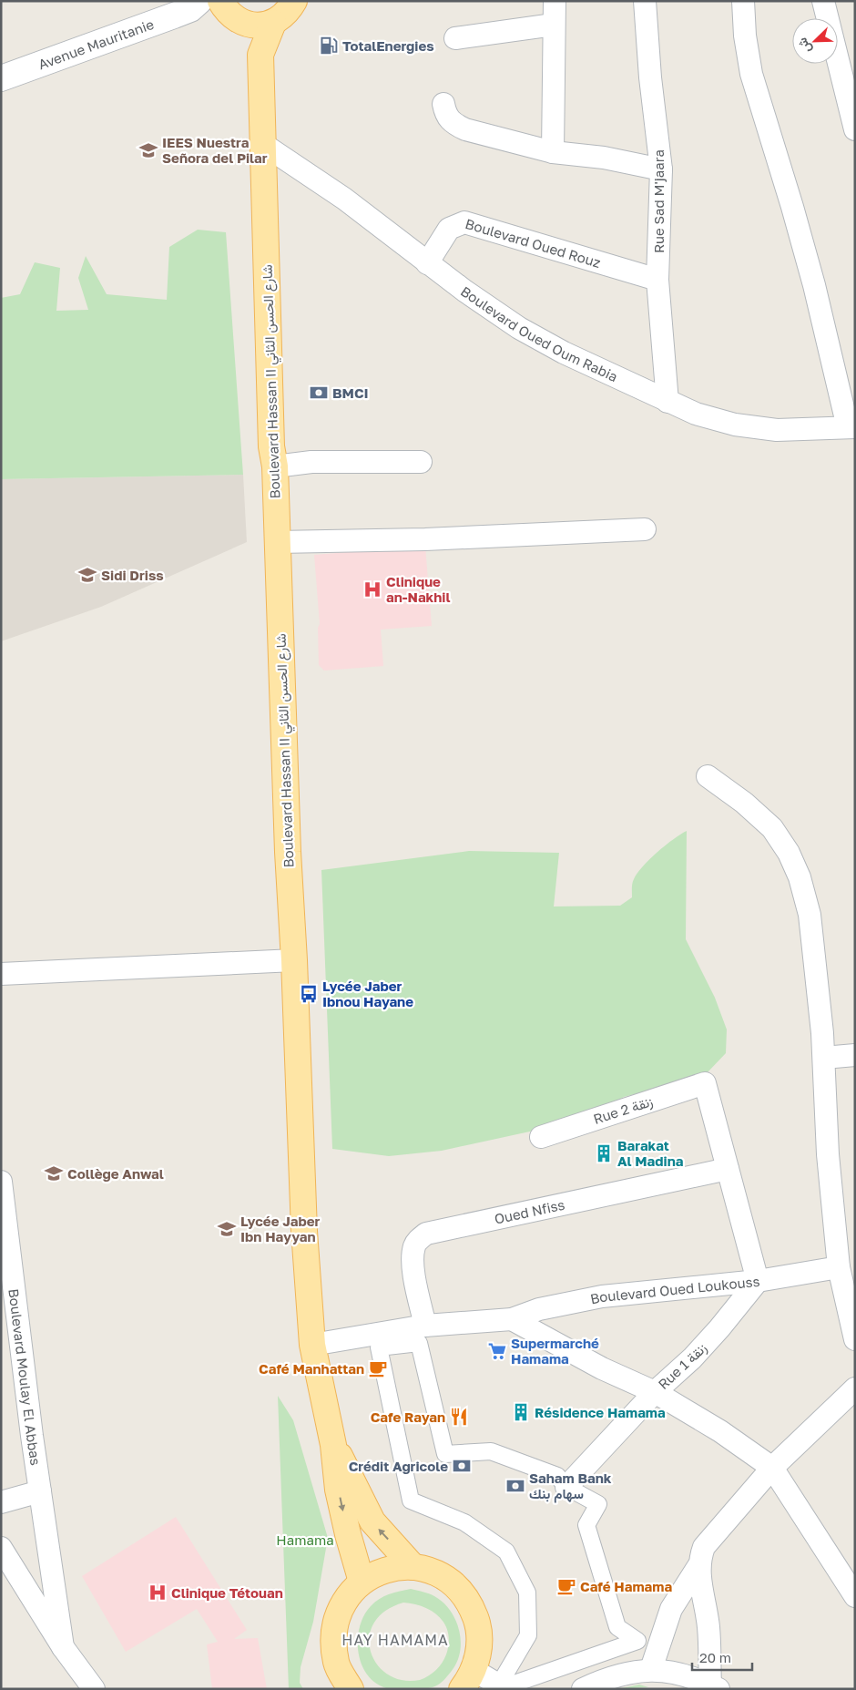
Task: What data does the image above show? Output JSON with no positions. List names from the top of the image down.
{
  "streets": {
    "main road": ["Boulevard Hassan II شارع الحسن الثاني"],
    "street": [
      "Avenue Mauritanie",
      "Rue Sad M'jaara",
      "Boulevard Oued Rouz",
      "Boulevard Oued Oum Rabia",
      "Rue 2 زنقة",
      "Oued Nfiss",
      "Boulevard Oued Loukouss",
      "Rue 1 زنقة",
      "Boulevard Moulay El Abbas"
    ]
  },
  "crossings": [
    ["Rue Sad M'jaara", "Boulevard Oued Rouz"],
    ["Rue Sad M'jaara", "Boulevard Oued Oum Rabia"],
    ["Boulevard Oued Rouz", "Boulevard Oued Oum Rabia"],
    ["Boulevard Oued Oum Rabia", "Boulevard Hassan II شارع الحسن الثاني"],
    ["Boulevard Hassan II شارع الحسن الثاني", "Boulevard Oued Loukouss"],
    ["Rue 2 زنقة", "Oued Nfiss"],
    ["Oued Nfiss", "Boulevard Oued Loukouss"],
    ["Boulevard Oued Loukouss", "Rue 1 زنقة"]
  ],
  "districts": ["HAY HAMAMA"],
  "parks": ["Hamama"],
  "places": {
    "fuel station": ["TotalEnergies"],
    "school or university": [
      "IEES Nuestra Señora del Pilar",
      "Sidi Driss",
      "Collège Anwal",
      "Lycée Jaber Ibn Hayyan"
    ],
    "bank": ["BMCI", "Crédit Agricole", "Saham Bank سهام بنك"],
    "hospital": ["Clinique an-Nakhil", "Clinique Tétouan"],
    "bus stop": ["Lycée Jaber Ibnou Hayane"],
    "building": ["Barakat Al Madina", "Résidence Hamama"],
    "supermarket": ["Supermarché Hamama"],
    "cafe": ["Café Manhattan", "Café Hamama"],
    "restaurant": ["Cafe Rayan"]
  },
  "scale_bar": "20 m",
  "north": "bottom left"
}
